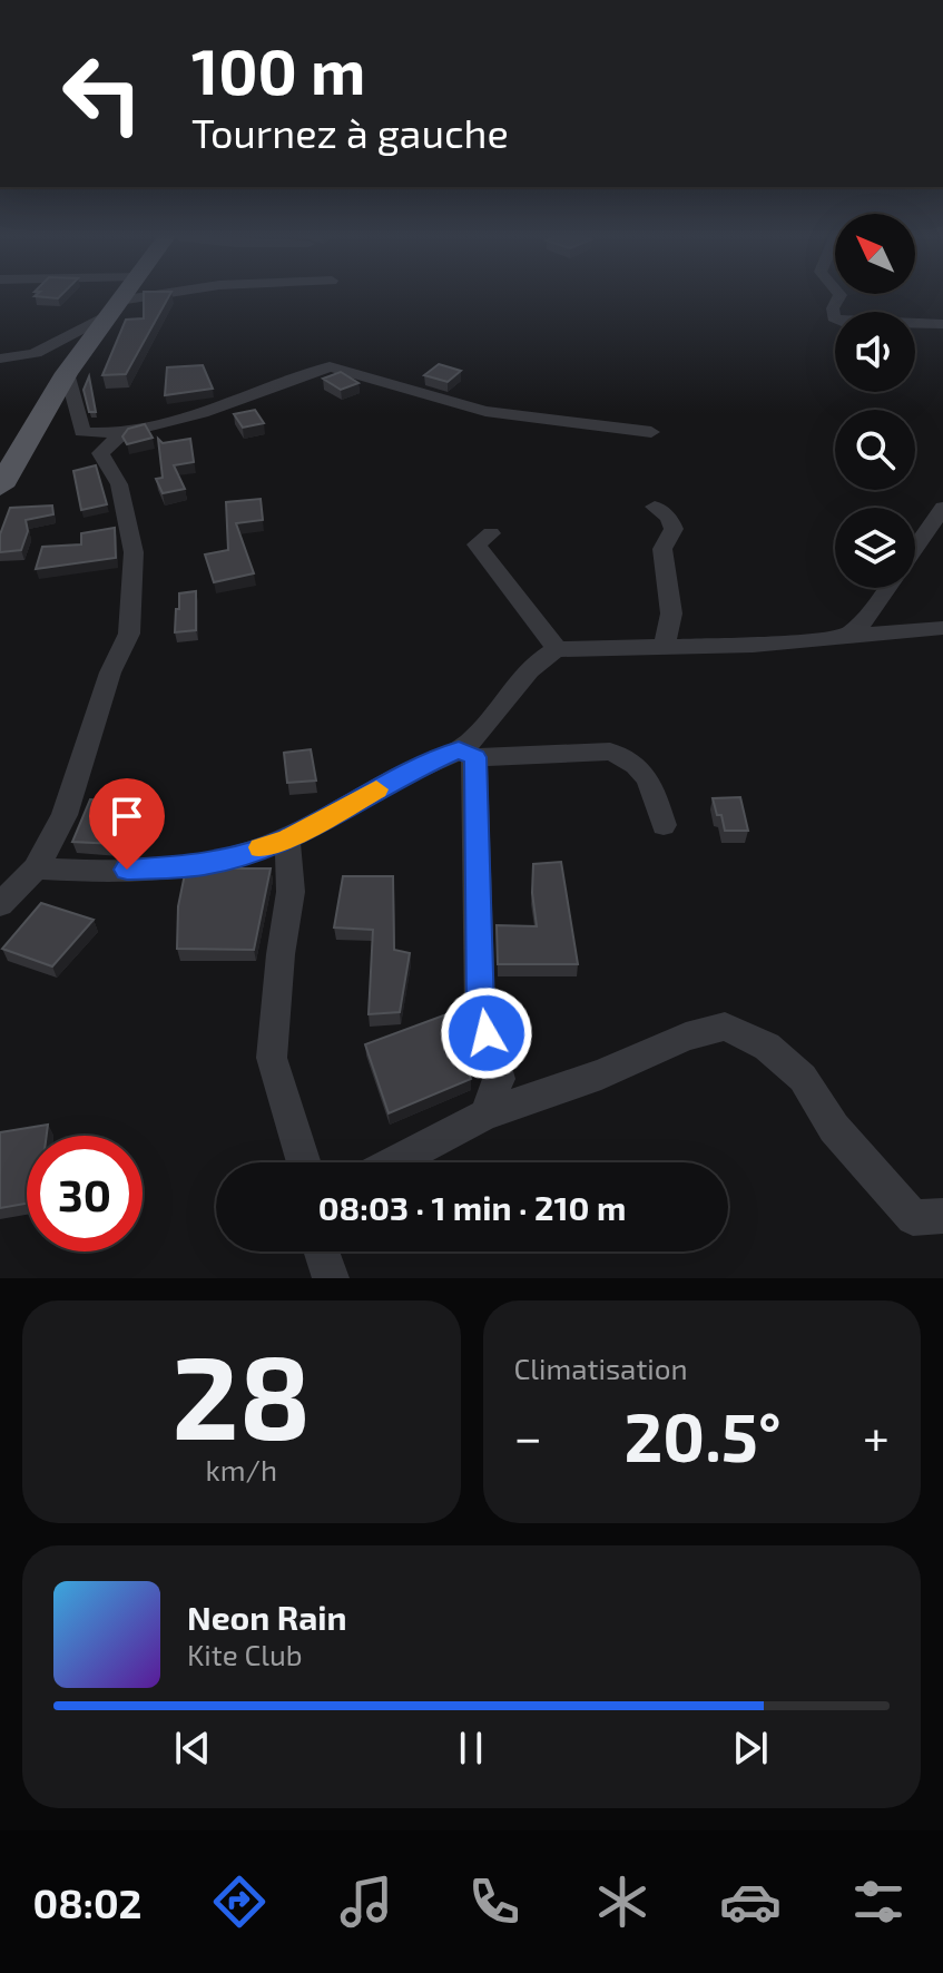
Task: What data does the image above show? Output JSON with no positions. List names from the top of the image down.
{
  "north": "top left",
  "page": {
    "turn": ["100 m", "Tournez à gauche"],
    "limit": "30",
    "trip": "08:03 · 1 min · 210 m",
    "tile": [
      ["28", "km/h"],
      "Climatisation"
    ],
    "heat": ["−", "20.5°", "+"],
    "song": ["Neon Rain", "Kite Club"],
    "tabs": "08:02"
  }
}
